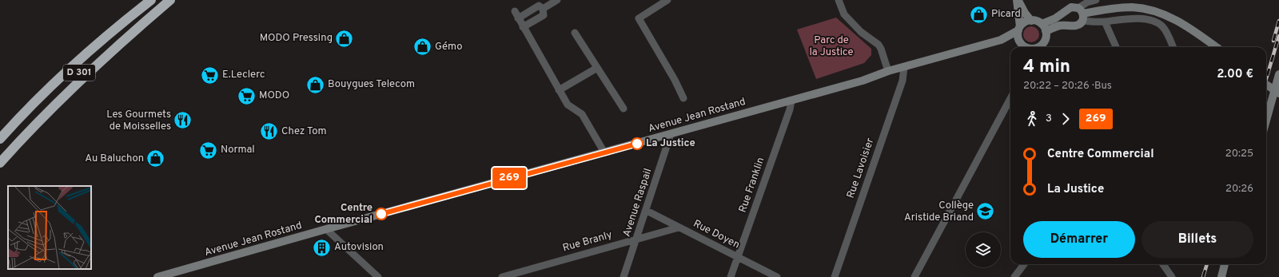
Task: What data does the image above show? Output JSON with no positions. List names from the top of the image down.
{
  "streets": {
    "highway": ["D 301"],
    "street": [
      "Avenue Jean Rostand",
      "Rue Lavoisier",
      "Rue Franklin",
      "Avenue Raspail",
      "Rue Doyen",
      "Rue Branly"
    ]
  },
  "crossings": [
    ["Avenue Jean Rostand", "Rue Lavoisier"],
    ["Avenue Jean Rostand", "Rue Franklin"],
    ["Avenue Jean Rostand", "Avenue Raspail"],
    ["Rue Franklin", "Rue Doyen"],
    ["Avenue Raspail", "Rue Doyen"],
    ["Avenue Raspail", "Rue Branly"],
    ["Rue Doyen", "Rue Branly"]
  ],
  "parks": ["Parc de la Justice"],
  "places": {
    "shop": [
      "Picard",
      "MODO Pressing",
      "Gémo",
      "Bouygues Telecom",
      "Au Baluchon"
    ],
    "supermarket": ["E.Leclerc", "MODO", "Normal"],
    "restaurant": ["Les Gourmets de Moisselles", "Chez Tom"],
    "other": ["La Justice", "Centre Commercial"],
    "school or university": ["Collège Aristide Briand"],
    "building": ["Autovision"]
  },
  "lines": ["bus line 269"],
  "page": {
    "on_map": "269",
    "heading": ["4 min", "20:22 – 20:26 · Bus", "2.00 €"],
    "legs": ["3", "269"],
    "list": [
      {
        "name": "Centre Commercial",
        "value": "20:25"
      },
      {
        "name": "La Justice",
        "value": "20:26"
      }
    ],
    "buttons": ["Démarrer", "Billets"]
  }
}
